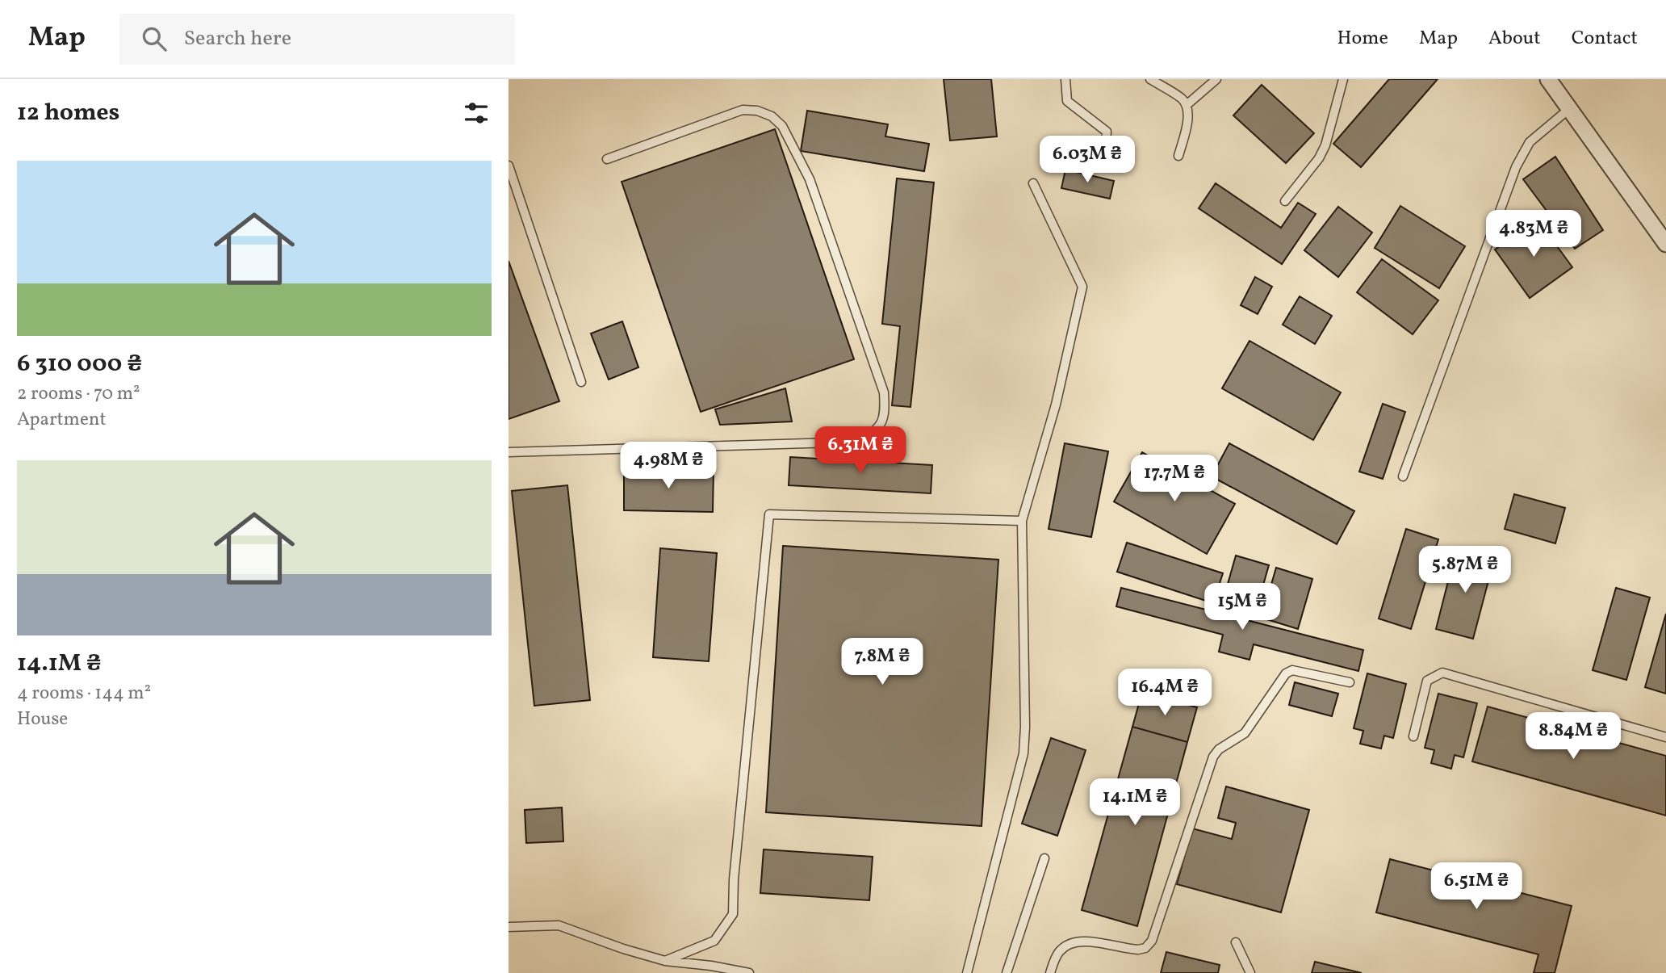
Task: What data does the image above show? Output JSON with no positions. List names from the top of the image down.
{
  "page": {
    "header": "Map",
    "search": "Search here",
    "nav": [
      "Home",
      "Map",
      "About",
      "Contact"
    ],
    "heading": "12 homes",
    "price": [
      "6.03M ₴",
      "4.83M ₴",
      "6.31M ₴",
      "4.98M ₴",
      "17.7M ₴",
      "5.87M ₴",
      "15M ₴",
      "7.8M ₴",
      "16.4M ₴",
      "8.84M ₴",
      "14.1M ₴",
      "6.51M ₴"
    ],
    "list": [
      {
        "name": "6 310 000 ₴",
        "note": "2 rooms · 70 m² · Apartment"
      },
      {
        "name": "14.1M ₴",
        "note": "4 rooms · 144 m² · House"
      }
    ]
  }
}
